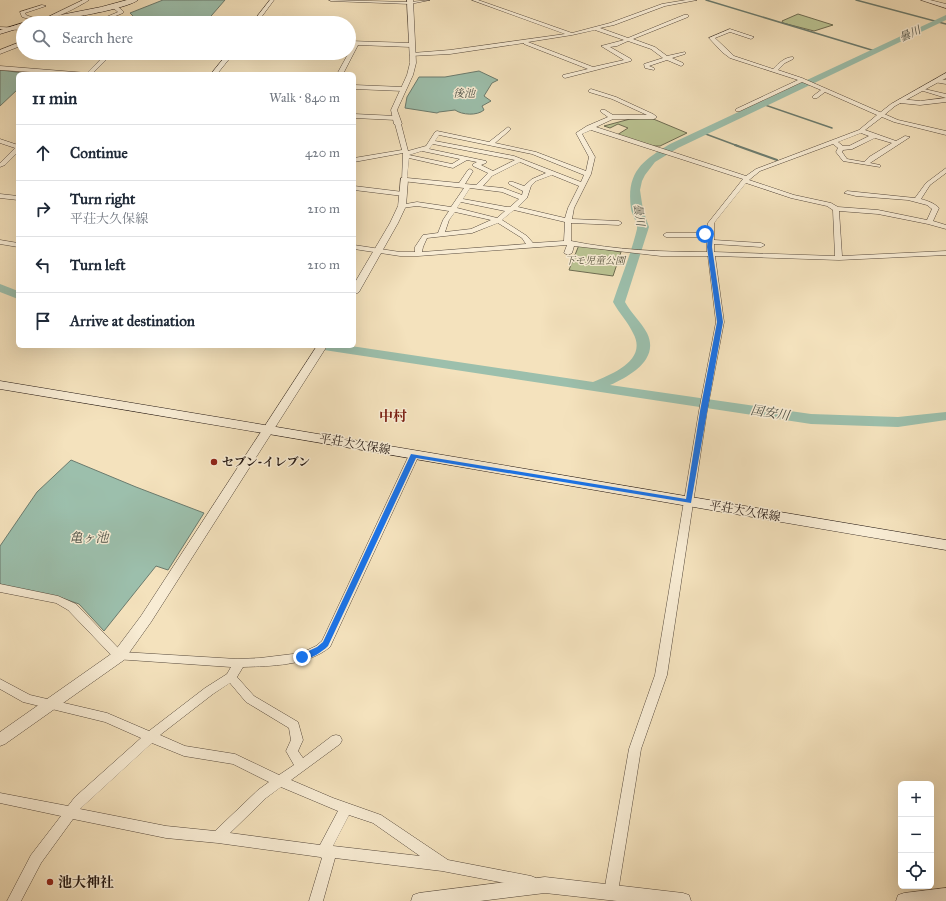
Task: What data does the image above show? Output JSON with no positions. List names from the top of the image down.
{
  "streets": {
    "main road": ["平荘大久保線"]
  },
  "districts": ["中村"],
  "water": [
    "曇川",
    "後池",
    "国安川",
    "亀ヶ池"
  ],
  "parks": ["下モ児童公園"],
  "places": ["セブン-イレブン", "池大神社"],
  "page": {
    "search": "Search here",
    "heading": ["11 min", "Walk · 840 m"],
    "list": [
      ["Continue", "420 m"],
      ["Turn right", "平荘大久保線", "210 m"],
      ["Turn left", "210 m"],
      "Arrive at destination"
    ],
    "map_buttons": ["+", "−"]
  }
}
